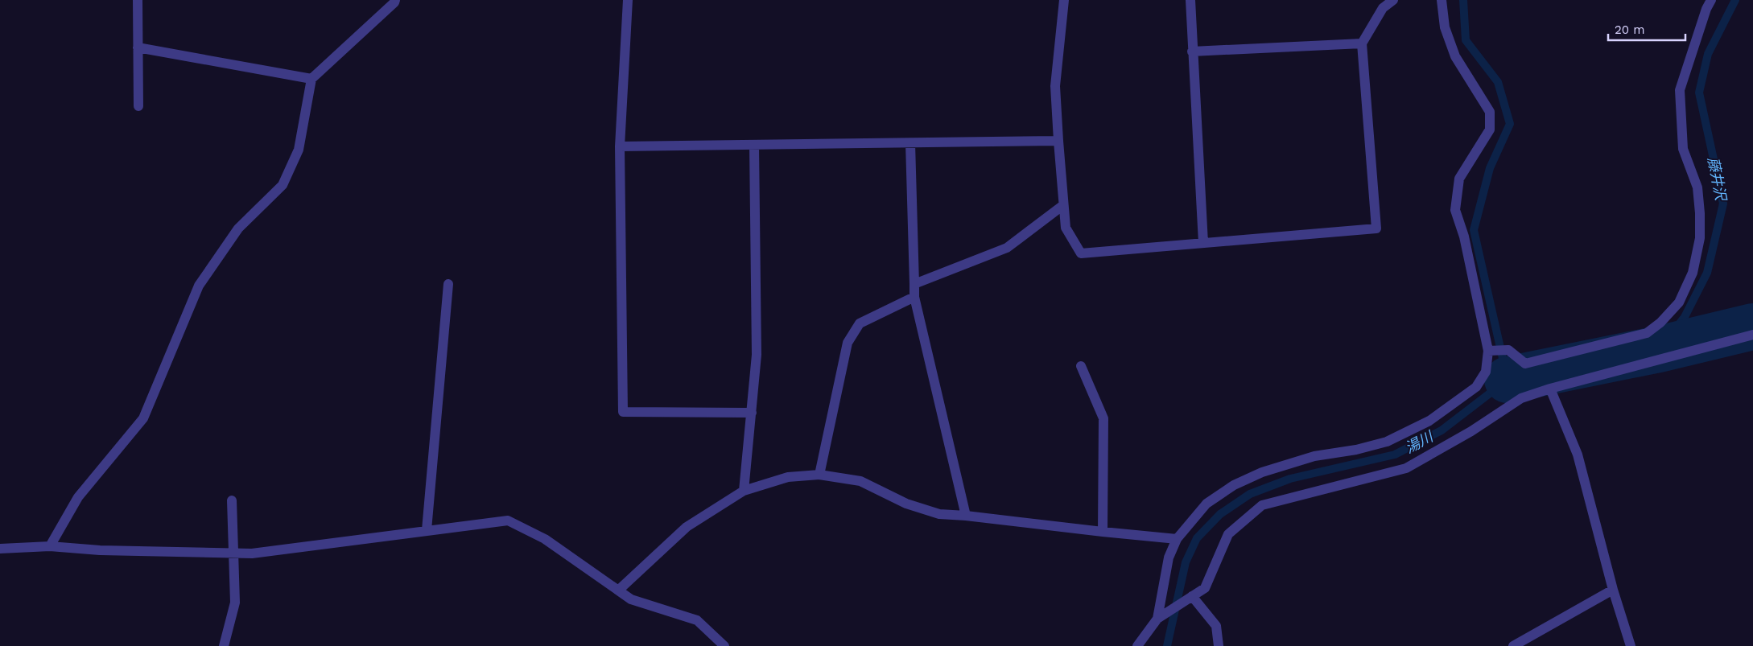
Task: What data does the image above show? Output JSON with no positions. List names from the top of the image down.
{
  "water": ["藤井沢", "湯川"],
  "scale_bar": "20 m"
}
